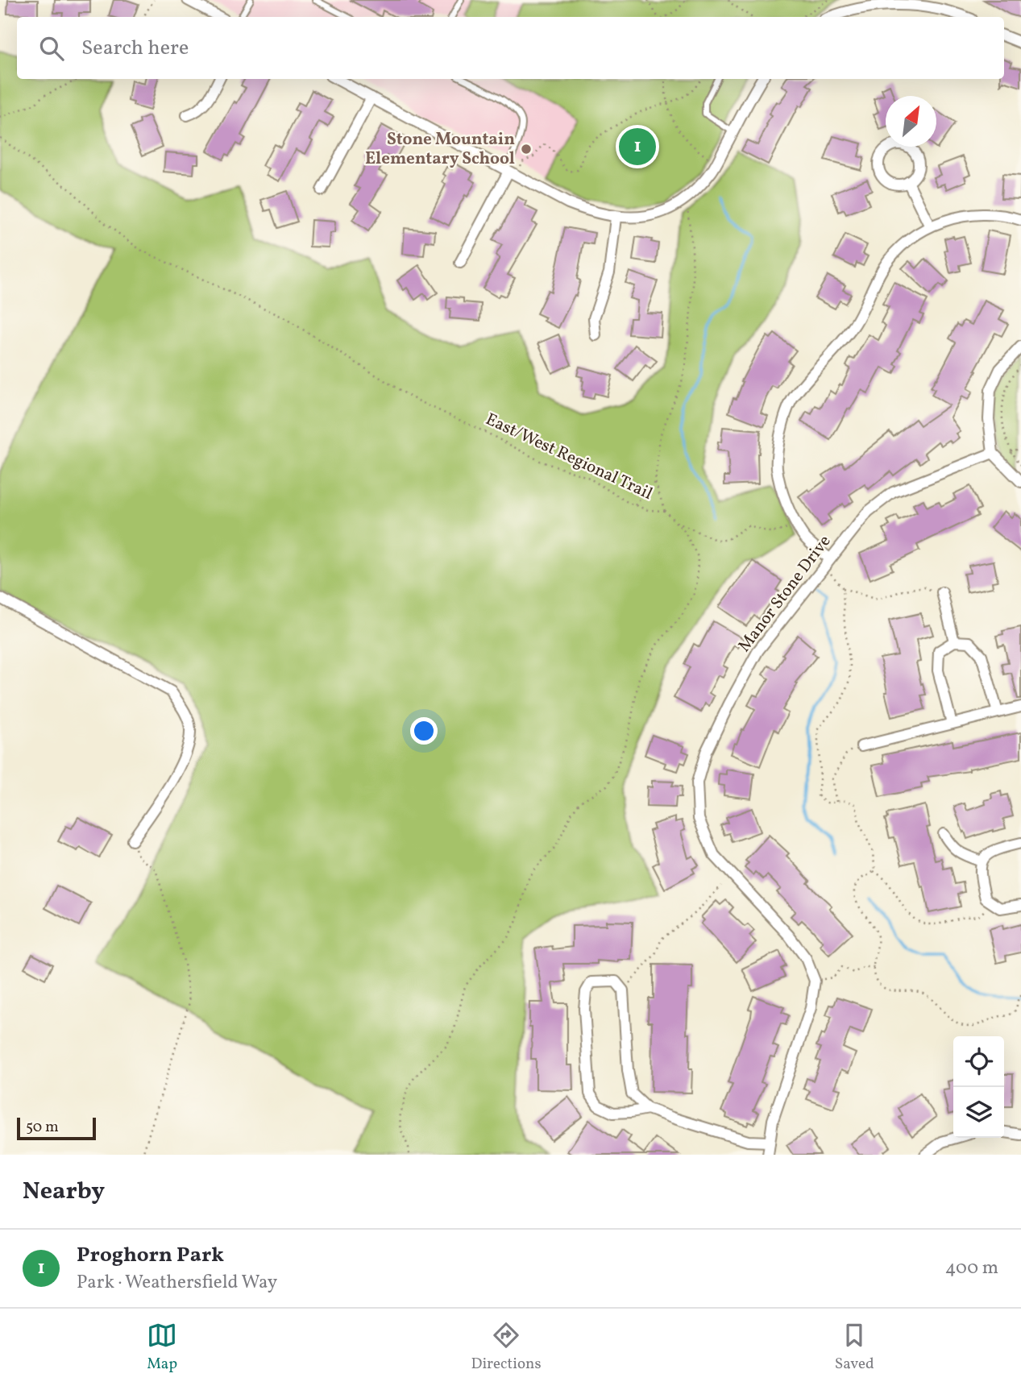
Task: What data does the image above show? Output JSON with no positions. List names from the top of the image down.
{
  "streets": {
    "street": ["Manor Stone Drive"],
    "path": ["East/West Regional Trail"]
  },
  "places": ["Stone Mountain Elementary School"],
  "scale_bar": "50 m",
  "north": "top right",
  "page": {
    "search": "Search here",
    "pins": "1",
    "scale": "50 m",
    "heading": "Nearby",
    "list": [
      {
        "mark": "1",
        "name": "Proghorn Park",
        "note": "Park · Weathersfield Way",
        "value": "400 m"
      }
    ],
    "nav": ["Map", "Directions", "Saved"]
  }
}
